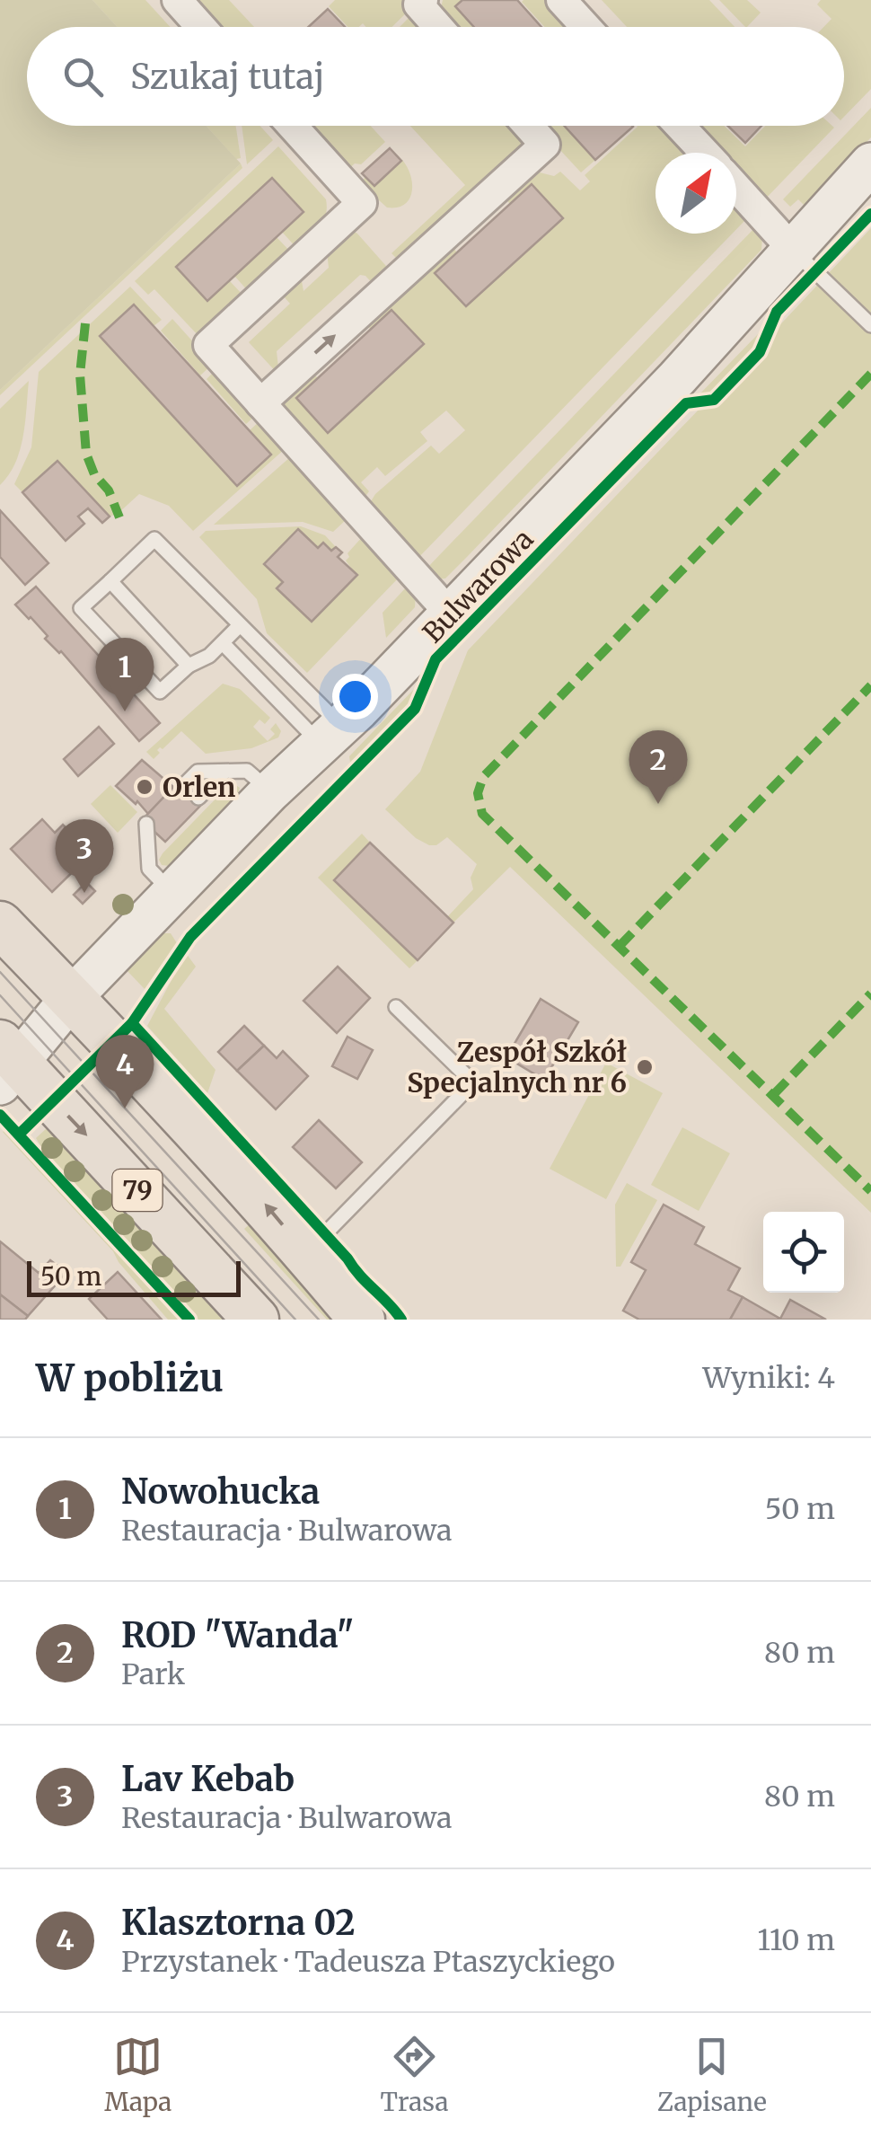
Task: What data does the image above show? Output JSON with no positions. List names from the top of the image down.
{
  "streets": {
    "main road": ["79"],
    "street": ["Bulwarowa"]
  },
  "crossings": [
    ["Bulwarowa", "79"]
  ],
  "places": ["Orlen", "Zespół Szkół Specjalnych nr 6"],
  "scale_bar": "50 m",
  "north": "top right",
  "page": {
    "search": "Szukaj tutaj",
    "pins": [
      "1",
      "2",
      "3",
      "4"
    ],
    "scale": "50 m",
    "heading": ["W pobliżu", "Wyniki: 4"],
    "list": [
      {
        "mark": "1",
        "name": "Nowohucka",
        "note": "Restauracja · Bulwarowa",
        "value": "50 m"
      },
      {
        "mark": "2",
        "name": "ROD \"Wanda\"",
        "note": "Park",
        "value": "80 m"
      },
      {
        "mark": "3",
        "name": "Lav Kebab",
        "note": "Restauracja · Bulwarowa",
        "value": "80 m"
      },
      {
        "mark": "4",
        "name": "Klasztorna 02",
        "note": "Przystanek · Tadeusza Ptaszyckiego",
        "value": "110 m"
      }
    ],
    "nav": ["Mapa", "Trasa", "Zapisane"]
  }
}
